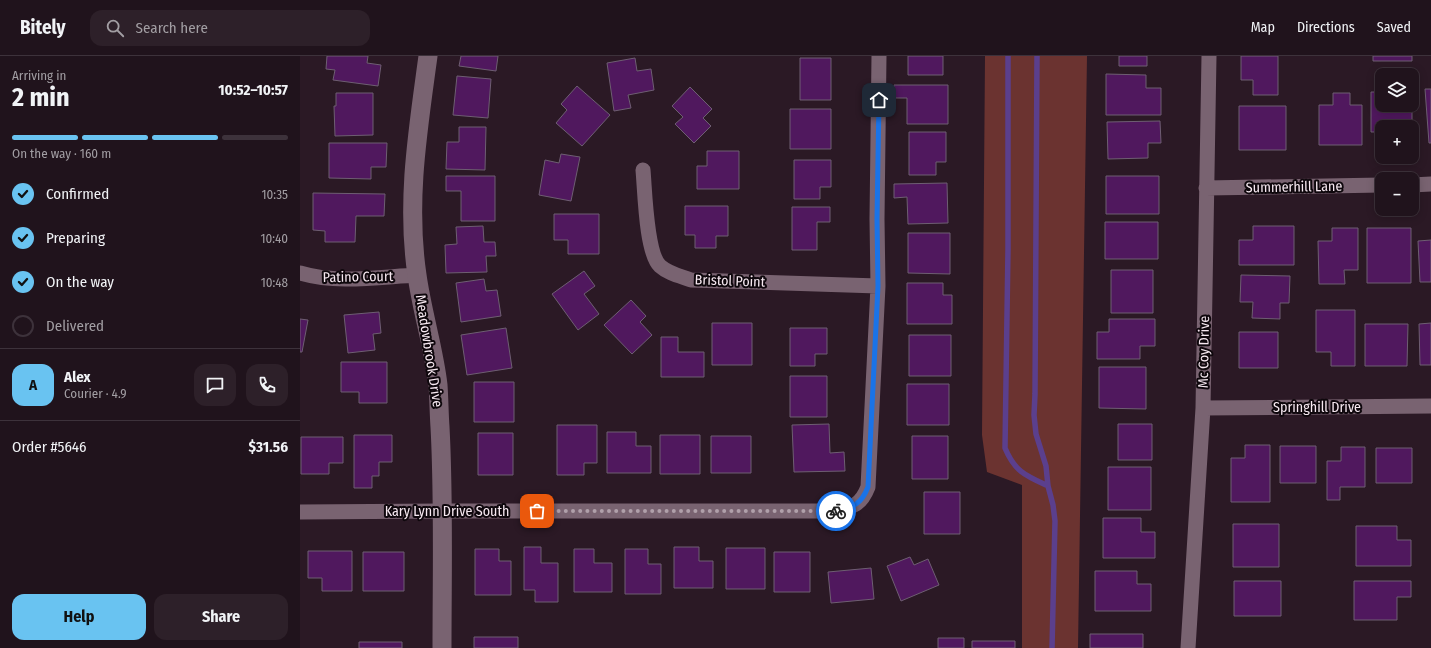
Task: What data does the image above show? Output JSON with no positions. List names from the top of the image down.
{
  "streets": {
    "street": [
      "Summerhill Lane",
      "Patino Court",
      "Bristol Point",
      "Meadowbrook Drive",
      "Mc Coy Drive",
      "Springhill Drive",
      "Kary Lynn Drive South"
    ]
  },
  "crossings": [
    ["Summerhill Lane", "Mc Coy Drive"],
    ["Patino Court", "Meadowbrook Drive"],
    ["Bristol Point", "Kary Lynn Drive South"],
    ["Meadowbrook Drive", "Kary Lynn Drive South"],
    ["Mc Coy Drive", "Springhill Drive"]
  ],
  "page": {
    "header": "Bitely",
    "search": "Search here",
    "nav": ["Map", "Directions", "Saved"],
    "heading": ["2 min", "Arriving in", "10:52–10:57"],
    "panel": [
      "Alex",
      "Courier · 4.9",
      "Order #5646",
      "$31.56"
    ],
    "map_buttons": ["+", "−"],
    "bar": "On the way · 160 m",
    "list": [
      ["Confirmed", "10:35"],
      ["Preparing", "10:40"],
      ["On the way", "10:48"],
      "Delivered"
    ],
    "round": "A",
    "buttons": ["Help", "Share"]
  }
}
